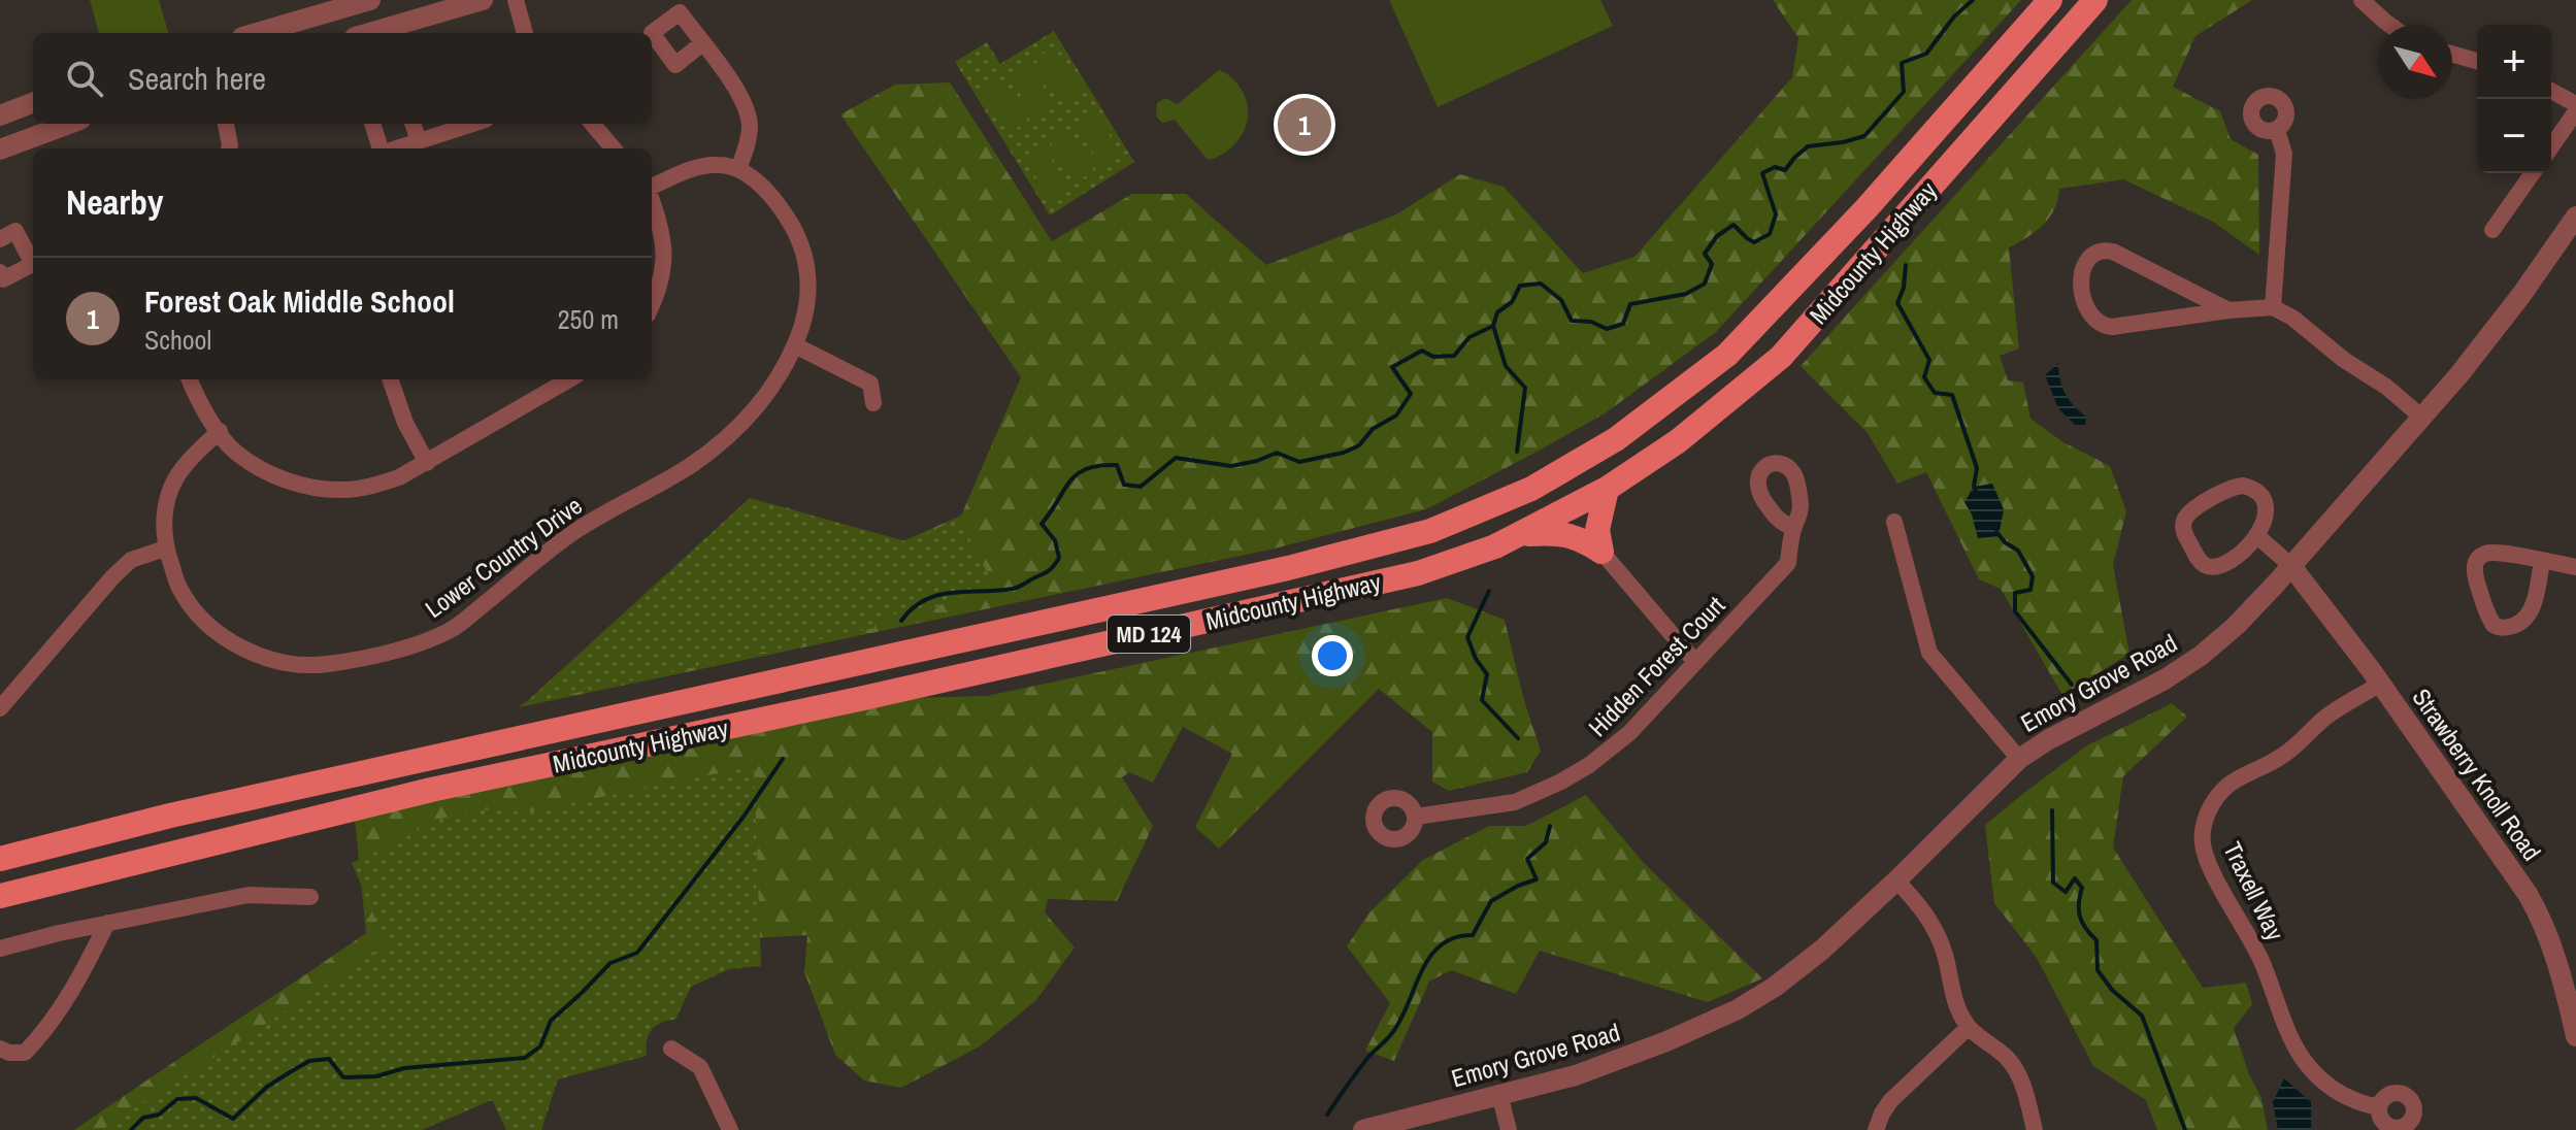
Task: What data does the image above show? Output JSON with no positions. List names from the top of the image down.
{
  "streets": {
    "main road": ["Midcounty Highway", "MD 124"],
    "street": [
      "Lower Country Drive",
      "Hidden Forest Court",
      "Emory Grove Road",
      "Strawberry Knoll Road",
      "Traxell Way"
    ]
  },
  "crossings": [
    ["Emory Grove Road", "Strawberry Knoll Road"],
    ["Strawberry Knoll Road", "Traxell Way"]
  ],
  "north": "bottom right",
  "page": {
    "map_buttons": ["+", "−"],
    "search": "Search here",
    "pins": "1",
    "heading": "Nearby",
    "list": [
      {
        "mark": "1",
        "name": "Forest Oak Middle School",
        "note": "School",
        "value": "250 m"
      }
    ]
  }
}
